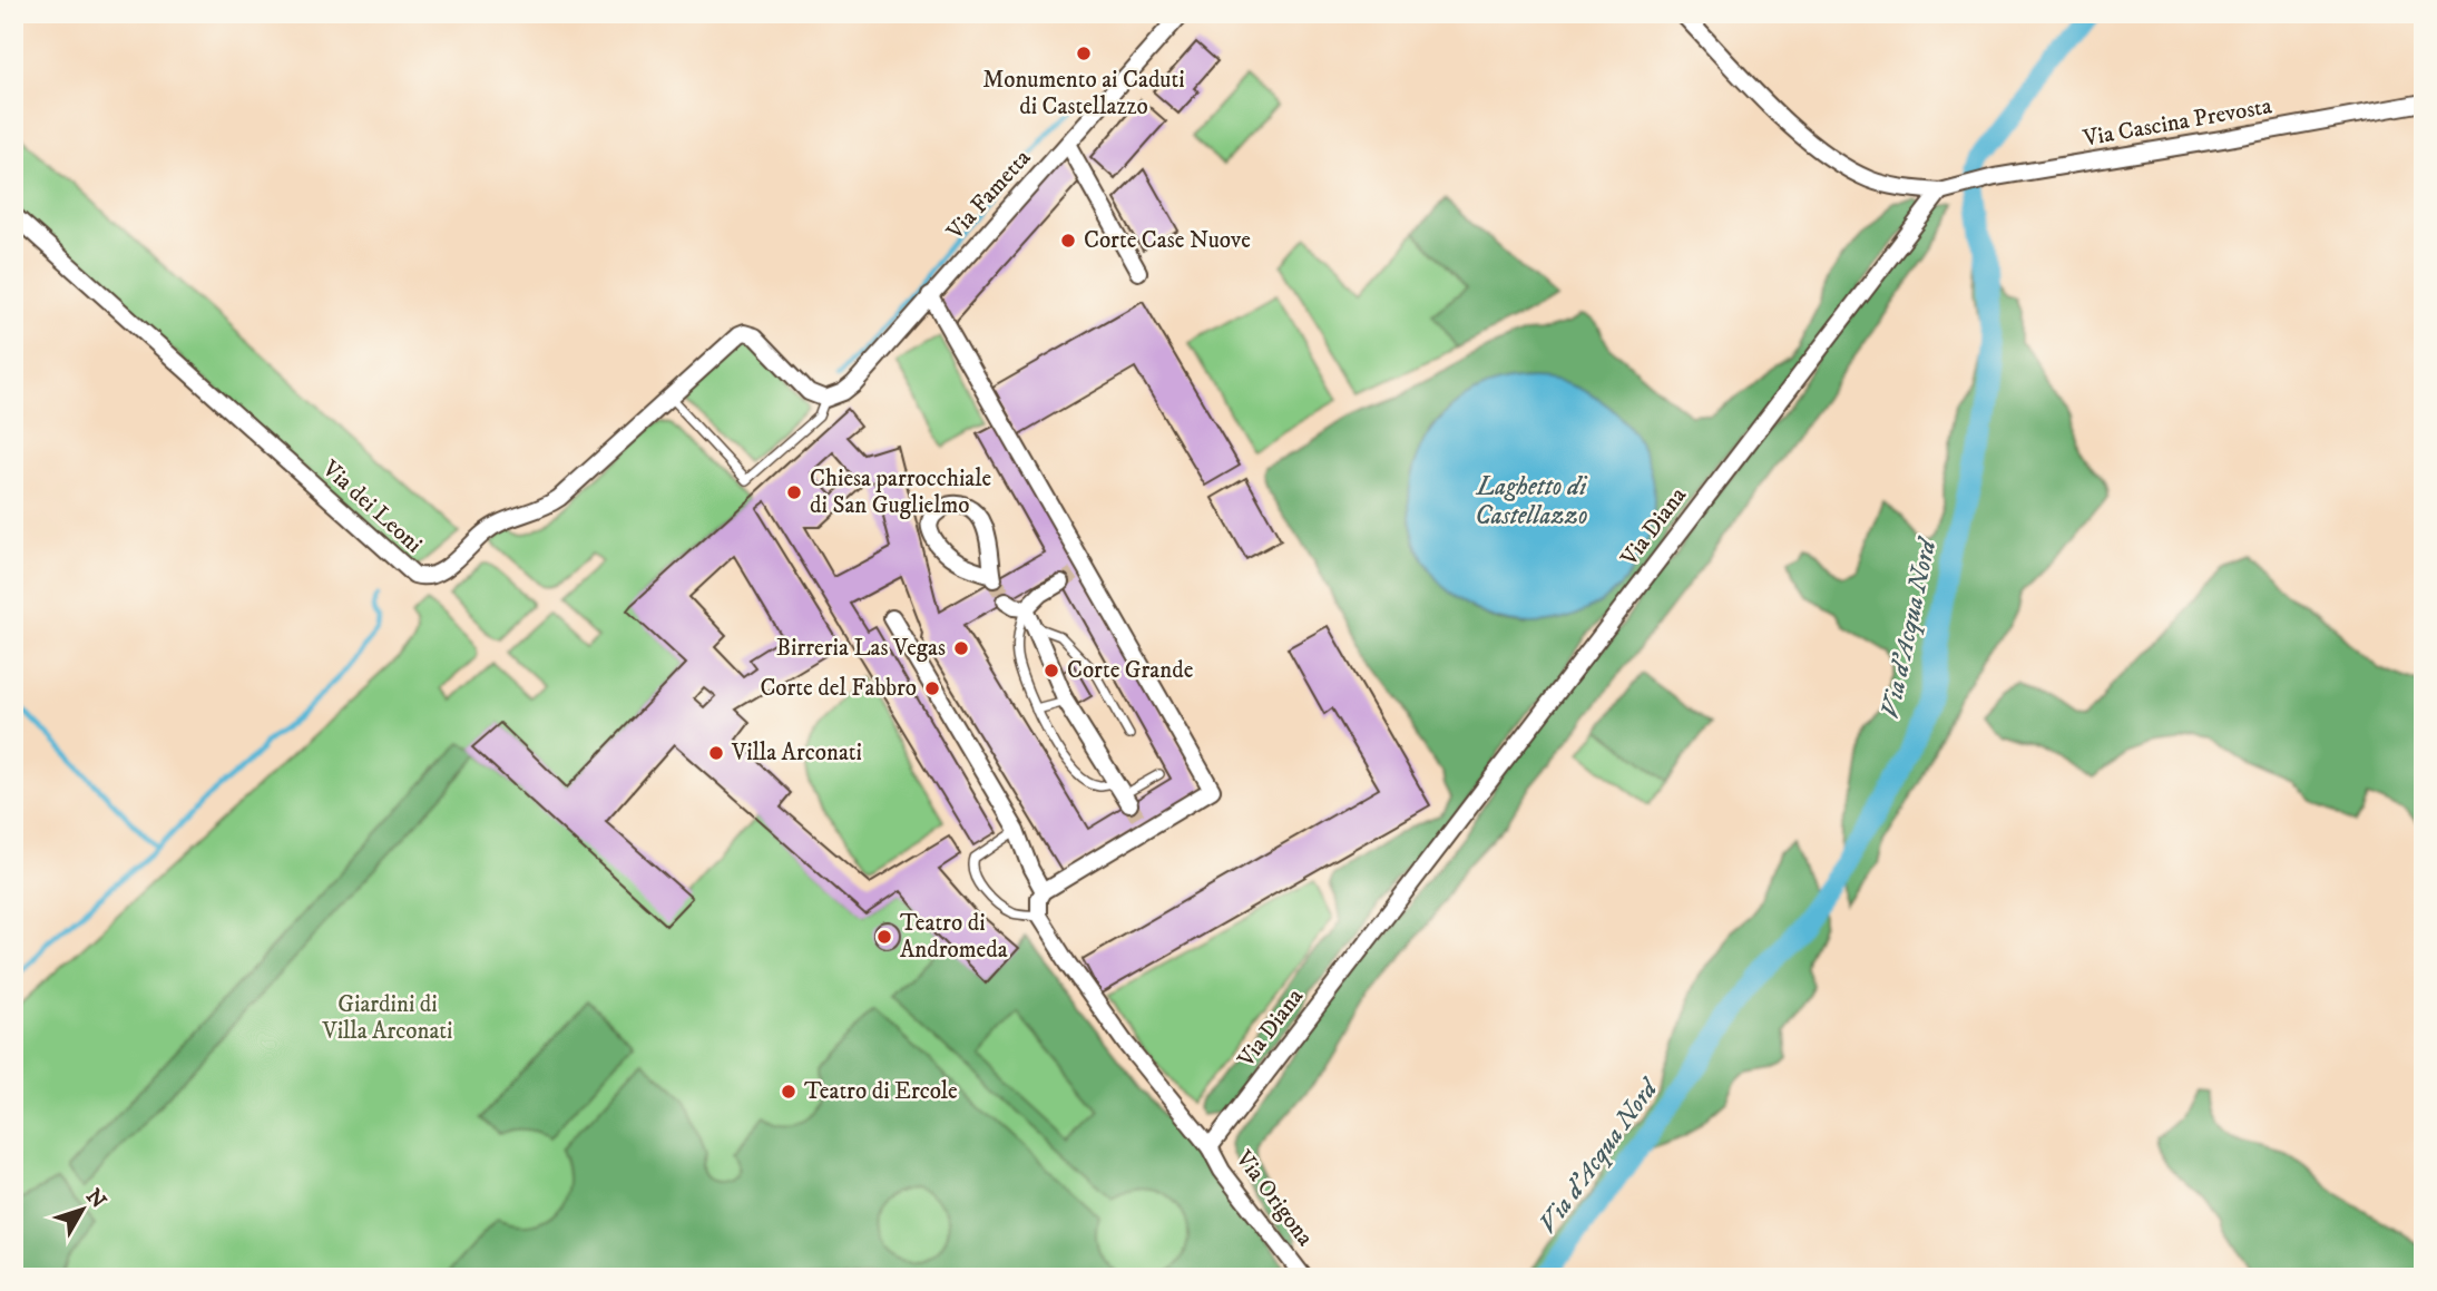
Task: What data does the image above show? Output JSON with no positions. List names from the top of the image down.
{
  "streets": {
    "street": [
      "Via Cascina Prevosta",
      "Via Fametta",
      "Via dei Leoni",
      "Via Diana",
      "Via Origona"
    ]
  },
  "crossings": [
    ["Via Cascina Prevosta", "Via Diana"],
    ["Via Fametta", "Via dei Leoni"],
    ["Via Diana", "Via Origona"]
  ],
  "water": ["Laghetto di Castellazzo", "Via d'Acqua Nord"],
  "parks": ["Giardini di Villa Arconati"],
  "places": [
    "Monumento ai Caduti di Castellazzo",
    "Corte Case Nuove",
    "Chiesa parrocchiale di San Guglielmo",
    "Birreria Las Vegas",
    "Corte Grande",
    "Corte del Fabbro",
    "Villa Arconati",
    "Teatro di Andromeda",
    "Teatro di Ercole"
  ],
  "north": "top right"
}
